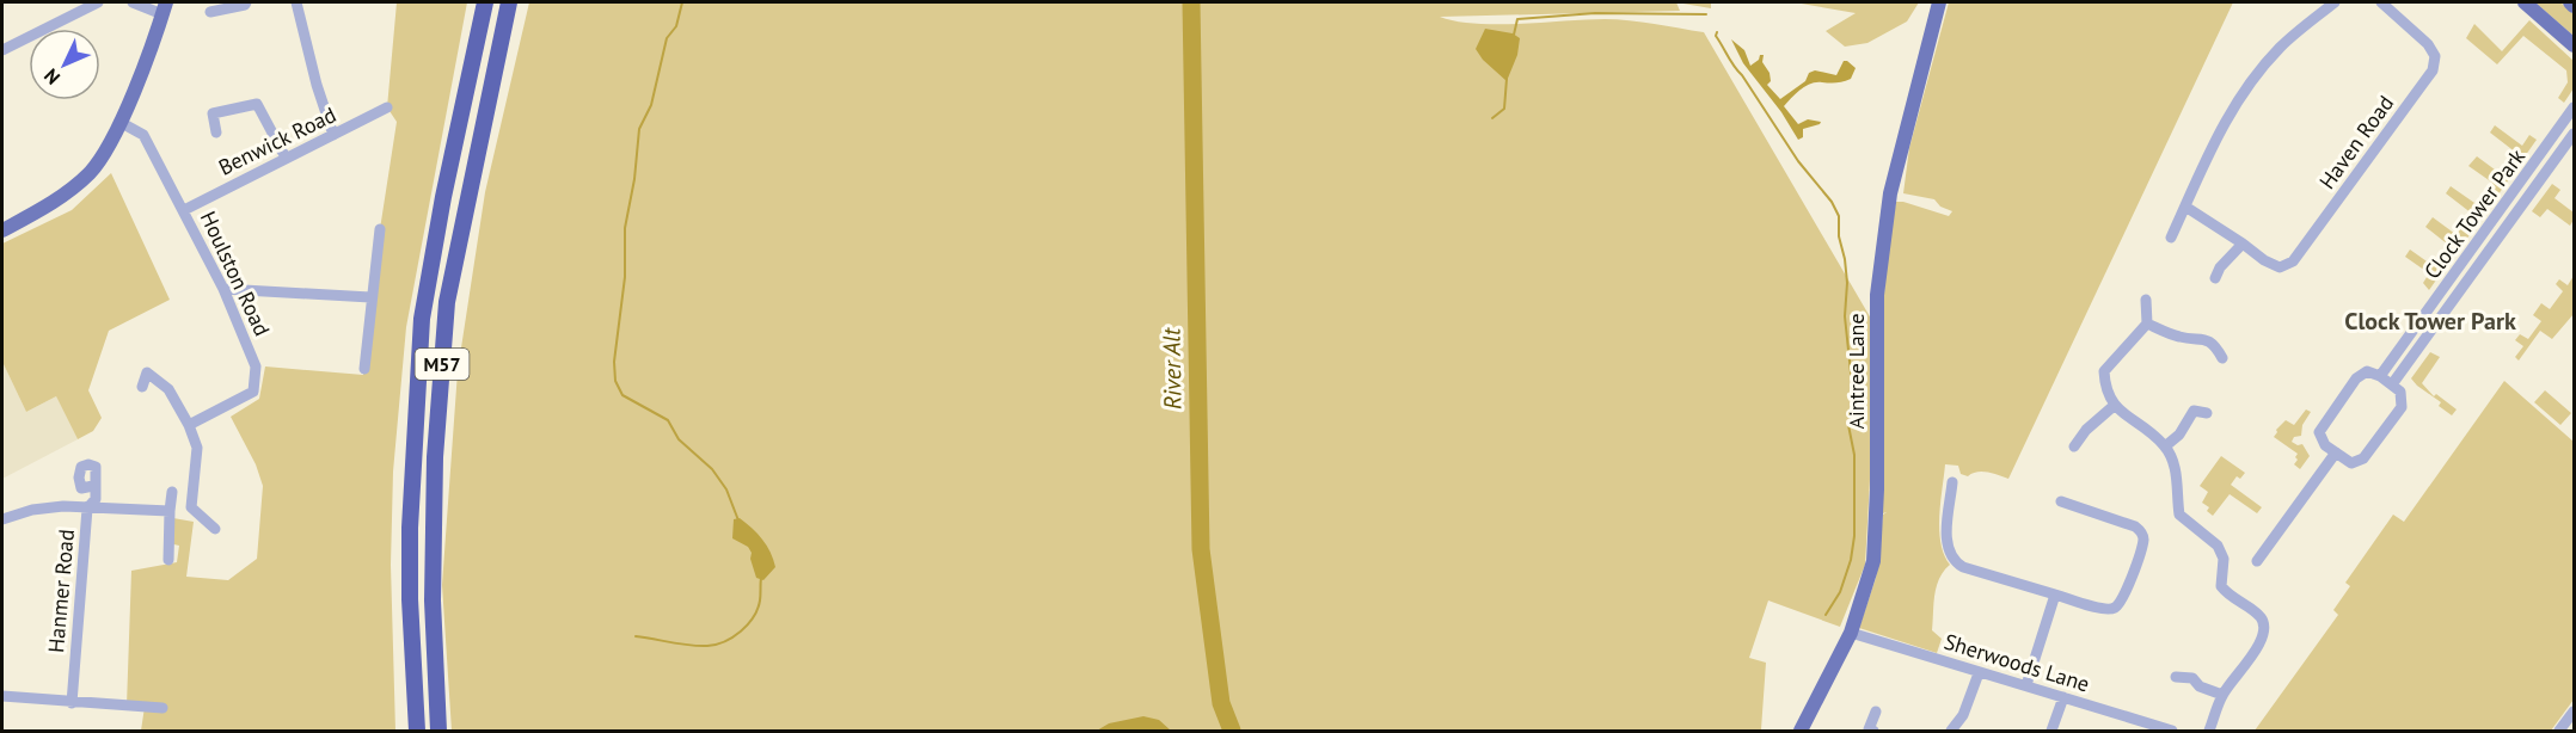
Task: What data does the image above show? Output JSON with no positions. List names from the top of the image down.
{
  "streets": {
    "highway": ["M57"],
    "main road": ["Aintree Lane"],
    "street": [
      "Benwick Road",
      "Haven Road",
      "Clock Tower Park",
      "Houlston Road",
      "Hanmer Road",
      "Sherwoods Lane"
    ]
  },
  "crossings": [
    ["Benwick Road", "Houlston Road"],
    ["Aintree Lane", "Sherwoods Lane"]
  ],
  "districts": ["Clock Tower Park"],
  "water": ["River Alt"],
  "north": "bottom left"
}
